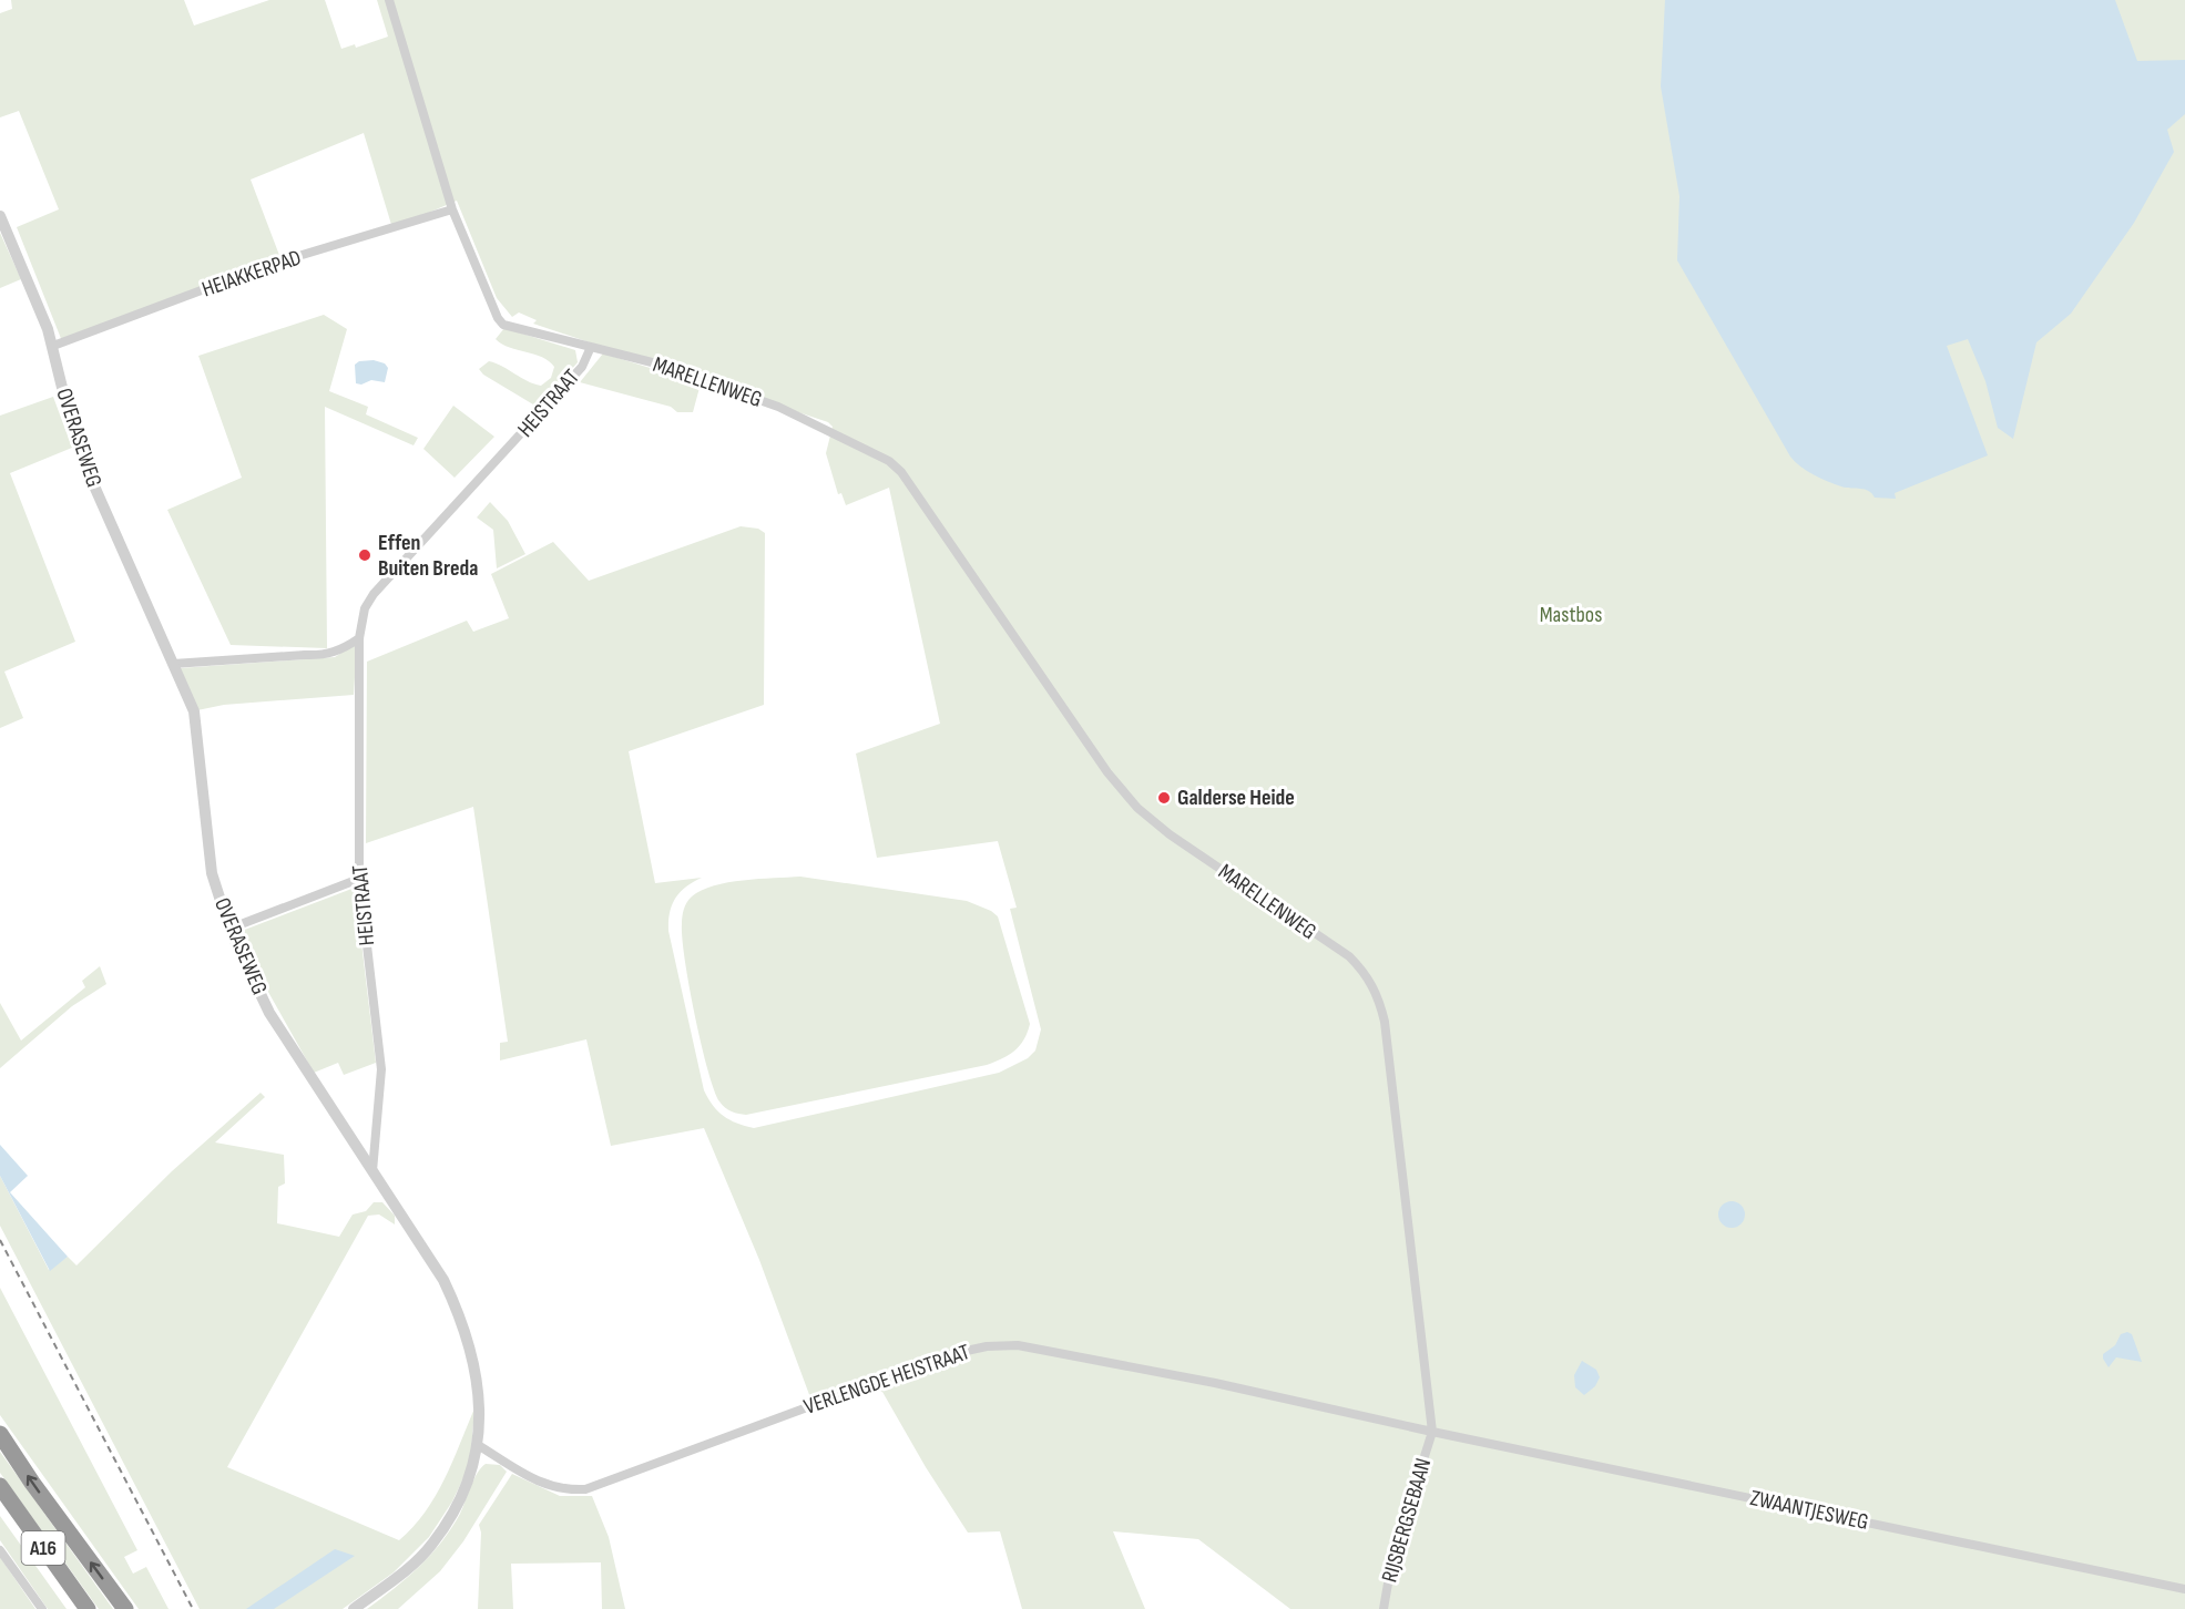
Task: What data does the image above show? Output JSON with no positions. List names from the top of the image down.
{
  "streets": {
    "highway": ["A16"],
    "street": [
      "HEIAKKERPAD",
      "MARELLENWEG",
      "HEISTRAAT",
      "OVERASEWEG",
      "VERLENGDE HEISTRAAT",
      "ZWAANTJESWEG",
      "RIJSBERGSEBAAN"
    ]
  },
  "crossings": [
    ["HEIAKKERPAD", "HEISTRAAT"],
    ["HEIAKKERPAD", "OVERASEWEG"],
    ["MARELLENWEG", "HEISTRAAT"],
    ["MARELLENWEG", "VERLENGDE HEISTRAAT"],
    ["MARELLENWEG", "ZWAANTJESWEG"],
    ["MARELLENWEG", "RIJSBERGSEBAAN"],
    ["HEISTRAAT", "OVERASEWEG"],
    ["OVERASEWEG", "VERLENGDE HEISTRAAT"],
    ["VERLENGDE HEISTRAAT", "ZWAANTJESWEG"],
    ["VERLENGDE HEISTRAAT", "RIJSBERGSEBAAN"],
    ["ZWAANTJESWEG", "RIJSBERGSEBAAN"]
  ],
  "parks": ["Mastbos"],
  "places": ["Effen Buiten Breda", "Galderse Heide"]
}
